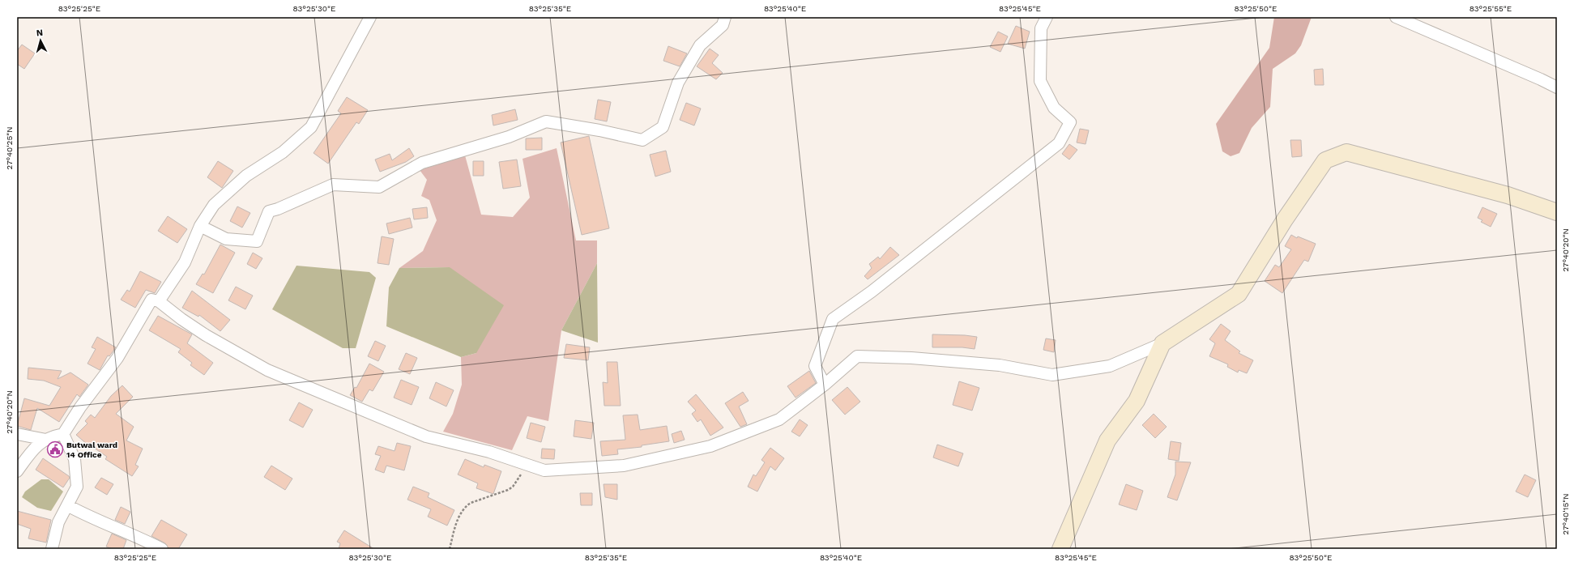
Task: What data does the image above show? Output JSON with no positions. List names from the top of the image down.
{
  "places": {
    "public building": ["Butwal ward 14 Office"]
  },
  "north": "top",
  "coordinates": [
    "83°25'25\"E",
    "83°25'30\"E",
    "83°25'35\"E",
    "83°25'40\"E",
    "83°25'45\"E",
    "83°25'50\"E",
    "83°25'55\"E",
    "27°40'25\"N",
    "27°40'20\"N",
    "27°40'15\"N"
  ]
}
